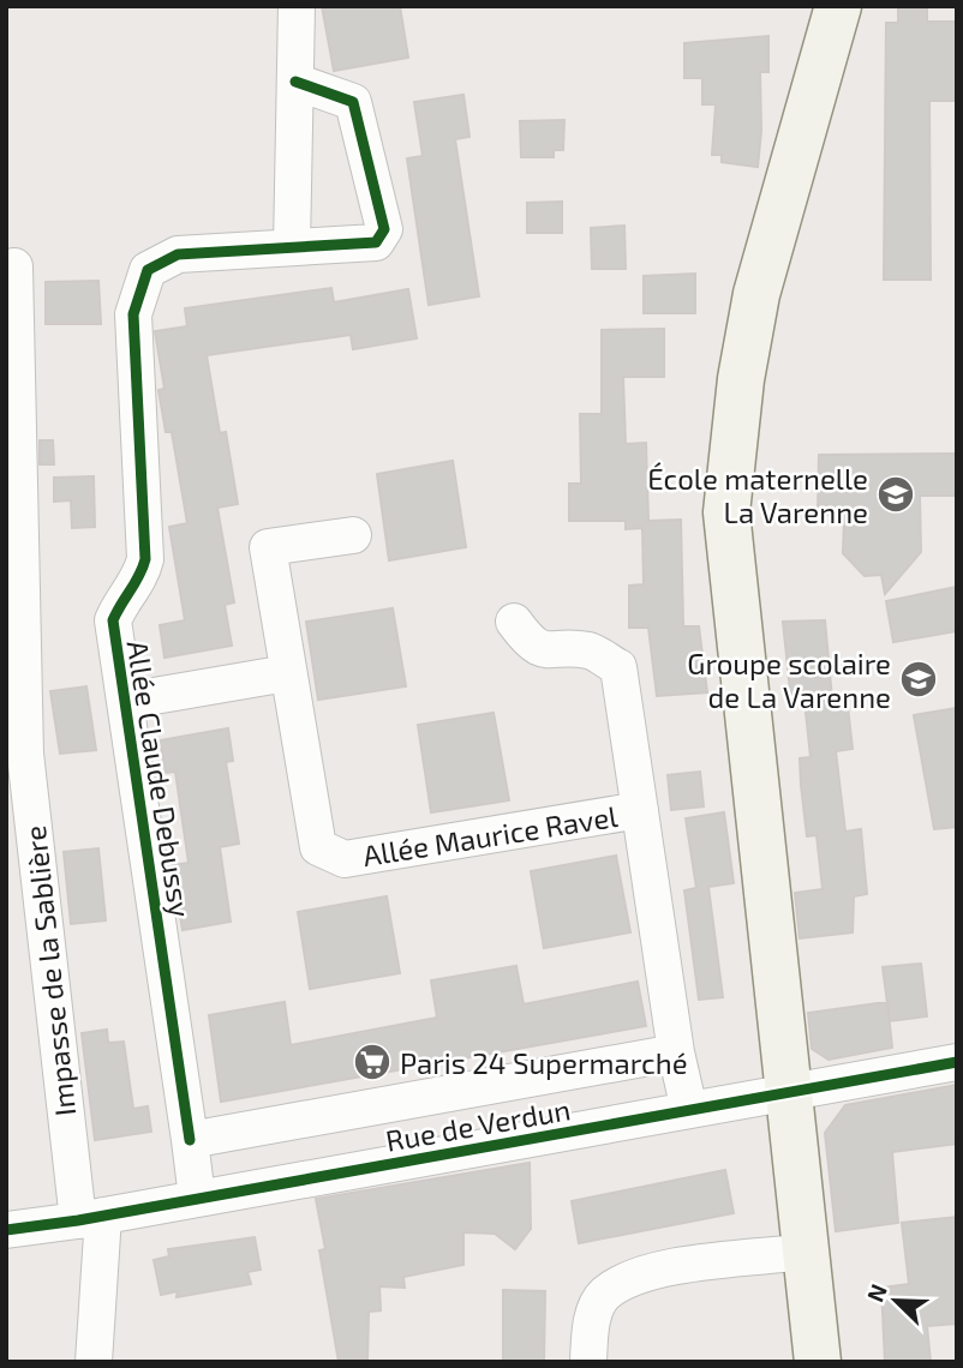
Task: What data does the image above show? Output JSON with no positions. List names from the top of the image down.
{
  "streets": {
    "street": [
      "Allée Claude Debussy",
      "Allée Maurice Ravel",
      "Impasse de la Sablière",
      "Rue de Verdun"
    ]
  },
  "crossings": [
    ["Allée Claude Debussy", "Rue de Verdun"],
    ["Allée Maurice Ravel", "Rue de Verdun"],
    ["Impasse de la Sablière", "Rue de Verdun"]
  ],
  "places": {
    "school or university": ["École maternelle La Varenne", "Groupe scolaire de La Varenne"],
    "supermarket": ["Paris 24 Supermarché"]
  },
  "north": "top left"
}
